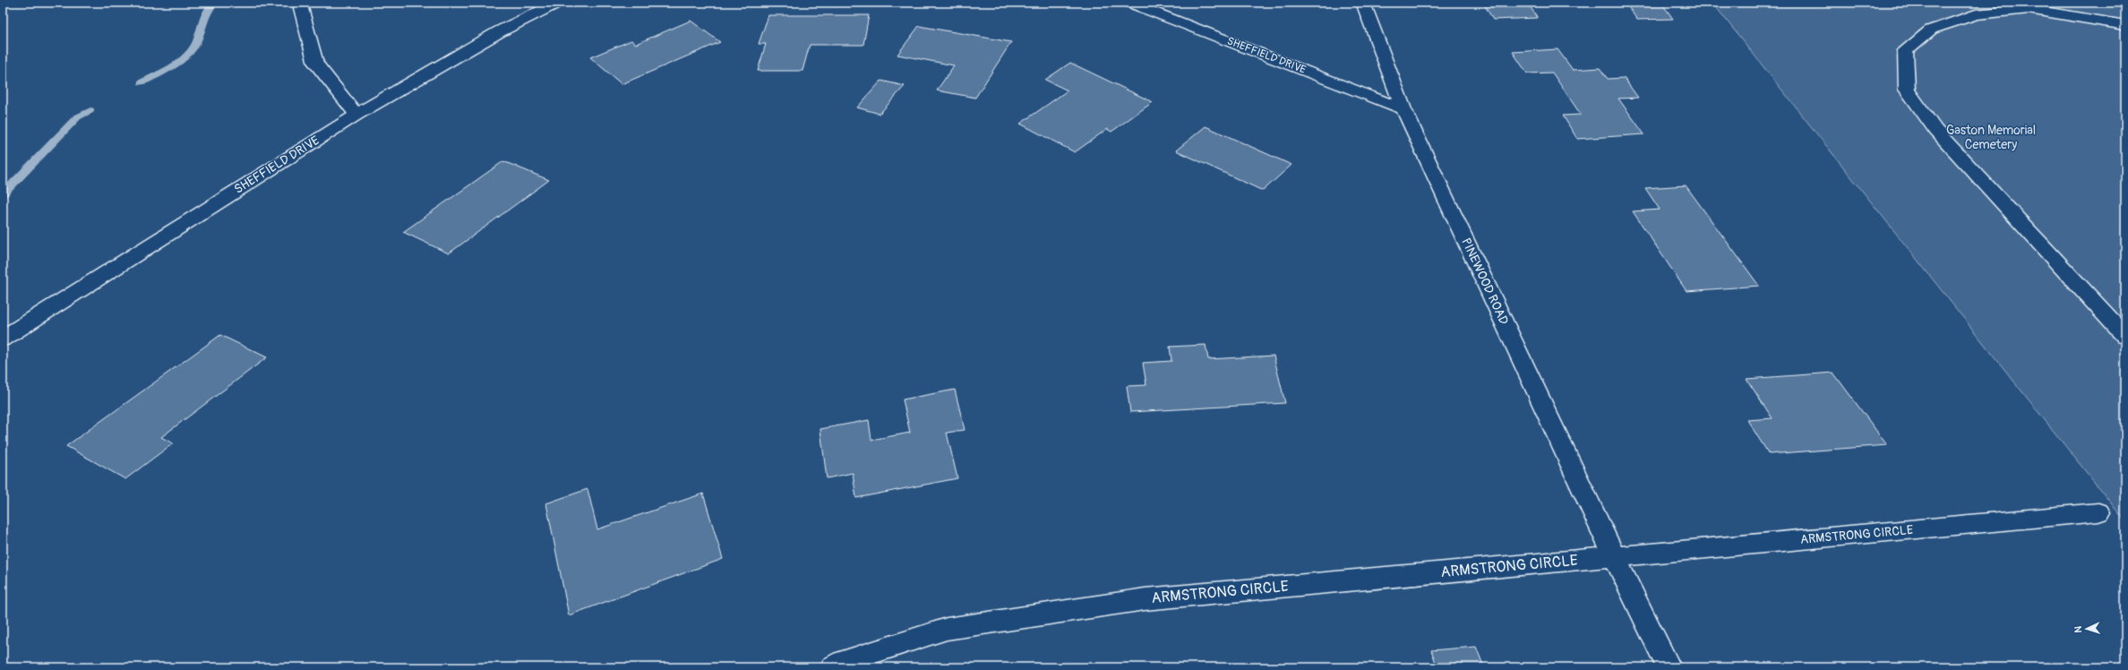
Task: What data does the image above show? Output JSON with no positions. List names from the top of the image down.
{
  "streets": {
    "street": ["SHEFFIELD DRIVE", "PINEWOOD ROAD", "ARMSTRONG CIRCLE"]
  },
  "crossings": [
    ["SHEFFIELD DRIVE", "PINEWOOD ROAD"],
    ["PINEWOOD ROAD", "ARMSTRONG CIRCLE"]
  ],
  "parks": ["Gaston Memorial Cemetery"],
  "north": "left"
}
